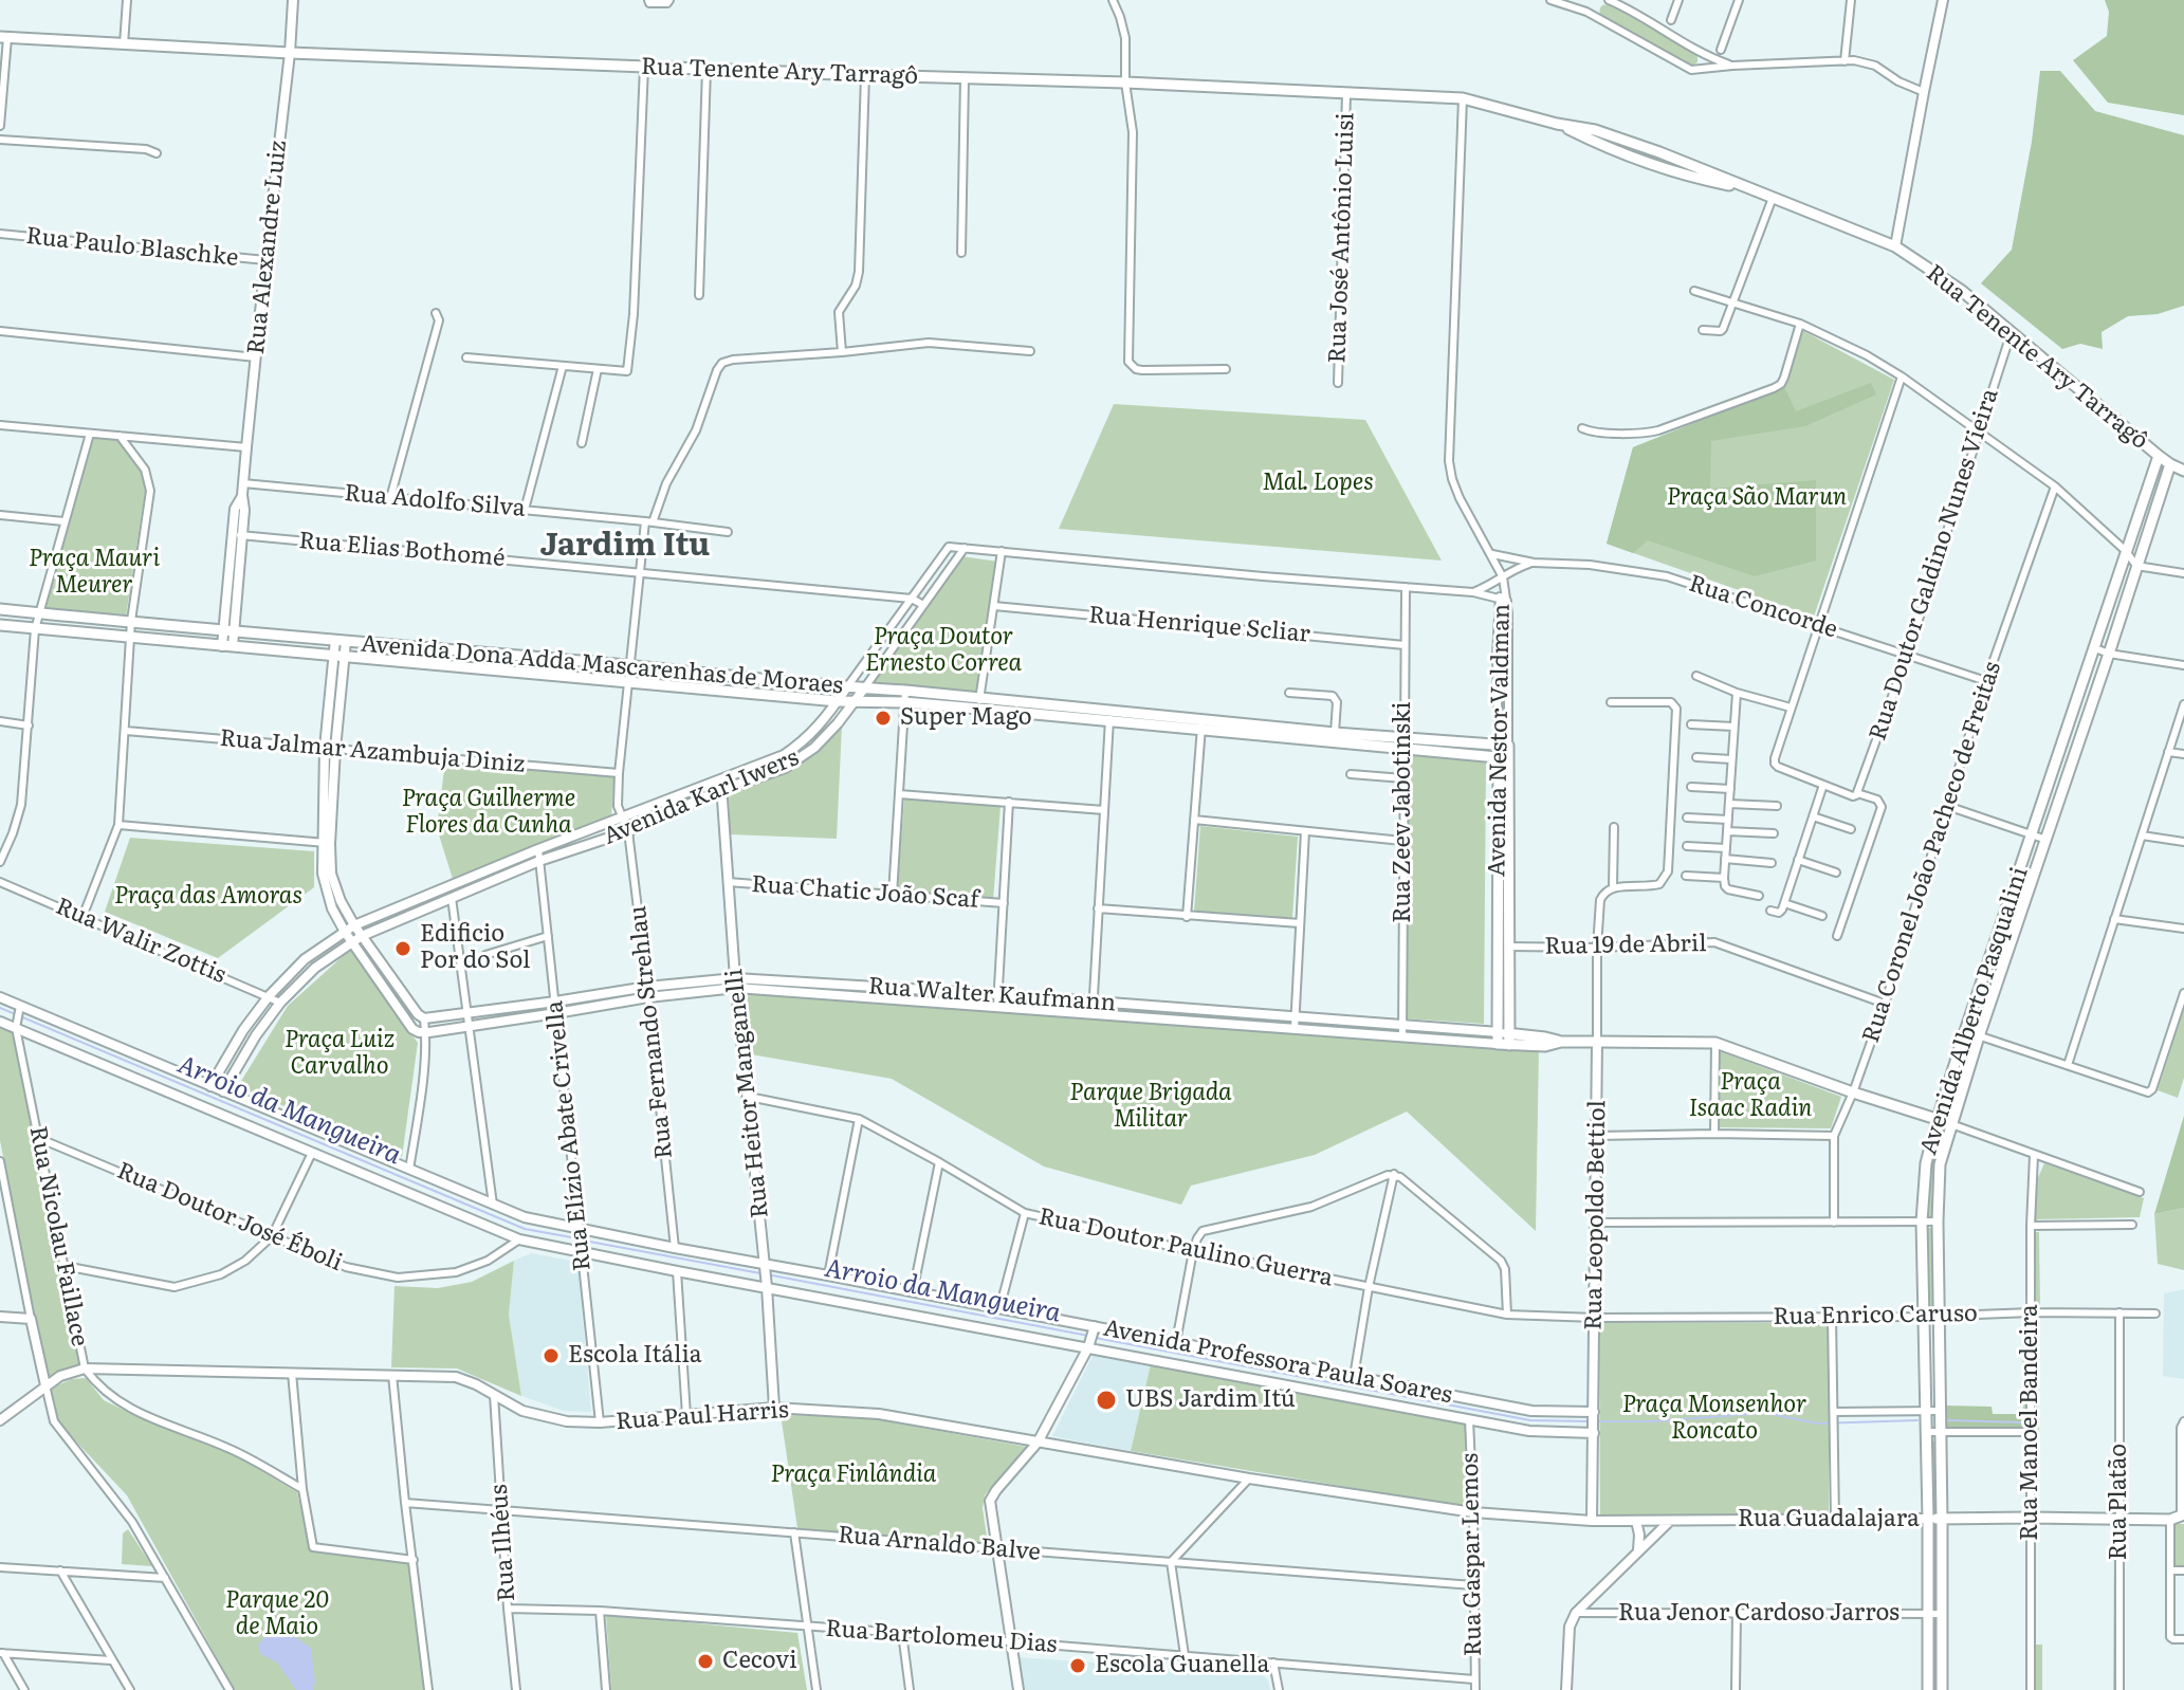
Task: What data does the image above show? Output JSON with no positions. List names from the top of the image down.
{
  "streets": {
    "main road": [
      "Rua Tenente Ary Tarragô",
      "Avenida Dona Adda Mascarenhas de Moraes",
      "Avenida Nestor Valdman",
      "Rua Walter Kaufmann",
      "Avenida Alberto Pasqualini",
      "Rua Guadalajara"
    ],
    "street": [
      "Rua José Antônio Luisi",
      "Rua Paulo Blaschke",
      "Rua Alexandre Luiz",
      "Rua Adolfo Silva",
      "Rua Elias Bothomé",
      "Rua Doutor Galdino Nunes Vieira",
      "Rua Concorde",
      "Rua Henrique Scliar",
      "Rua Jalmar Azambuja Diniz",
      "Avenida Karl Iwers",
      "Rua Zeev Jabotinski",
      "Rua Coronel João Pacheco de Freitas",
      "Rua Chatic João Scaf",
      "Rua Walir Zottis",
      "Rua 19 de Abril",
      "Rua Fernando Strehlau",
      "Rua Heitor Manganelli",
      "Rua Elízio Abate Crivella",
      "Rua Leopoldo Bettiol",
      "Rua Doutor José Éboli",
      "Rua Nicolau Faillace",
      "Rua Doutor Paulino Guerra",
      "Rua Enrico Caruso",
      "Avenida Professora Paula Soares",
      "Rua Paul Harris",
      "Rua Manoel Bandeira",
      "Rua Platão",
      "Rua Ilhéus",
      "Rua Arnaldo Balve",
      "Rua Gaspar Lemos",
      "Rua Jenor Cardoso Jarros",
      "Rua Bartolomeu Dias"
    ]
  },
  "crossings": [
    ["Rua Tenente Ary Tarragô", "Rua José Antônio Luisi"],
    ["Rua Tenente Ary Tarragô", "Rua Alexandre Luiz"],
    ["Rua Tenente Ary Tarragô", "Rua Doutor Galdino Nunes Vieira"],
    ["Rua Tenente Ary Tarragô", "Avenida Alberto Pasqualini"],
    ["Rua Paulo Blaschke", "Rua Alexandre Luiz"],
    ["Rua Alexandre Luiz", "Rua Adolfo Silva"],
    ["Rua Alexandre Luiz", "Rua Elias Bothomé"],
    ["Rua Alexandre Luiz", "Avenida Dona Adda Mascarenhas de Moraes"],
    ["Rua Elias Bothomé", "Avenida Karl Iwers"],
    ["Rua Doutor Galdino Nunes Vieira", "Rua Concorde"],
    ["Rua Concorde", "Rua Coronel João Pacheco de Freitas"],
    ["Rua Henrique Scliar", "Rua Zeev Jabotinski"],
    ["Avenida Dona Adda Mascarenhas de Moraes", "Avenida Nestor Valdman"],
    ["Avenida Dona Adda Mascarenhas de Moraes", "Avenida Karl Iwers"],
    ["Avenida Dona Adda Mascarenhas de Moraes", "Rua Zeev Jabotinski"],
    ["Avenida Nestor Valdman", "Rua 19 de Abril"],
    ["Avenida Nestor Valdman", "Rua Walter Kaufmann"],
    ["Avenida Karl Iwers", "Rua Walir Zottis"],
    ["Avenida Karl Iwers", "Rua Fernando Strehlau"],
    ["Avenida Karl Iwers", "Rua Heitor Manganelli"],
    ["Avenida Karl Iwers", "Rua Elízio Abate Crivella"],
    ["Avenida Karl Iwers", "Avenida Professora Paula Soares"],
    ["Rua Zeev Jabotinski", "Rua Walter Kaufmann"],
    ["Rua Coronel João Pacheco de Freitas", "Rua 19 de Abril"],
    ["Rua Coronel João Pacheco de Freitas", "Rua Walter Kaufmann"],
    ["Rua Chatic João Scaf", "Rua Heitor Manganelli"],
    ["Rua 19 de Abril", "Rua Leopoldo Bettiol"],
    ["Rua Walter Kaufmann", "Avenida Alberto Pasqualini"],
    ["Rua Walter Kaufmann", "Rua Fernando Strehlau"],
    ["Rua Walter Kaufmann", "Rua Heitor Manganelli"],
    ["Rua Walter Kaufmann", "Rua Elízio Abate Crivella"],
    ["Rua Walter Kaufmann", "Rua Leopoldo Bettiol"],
    ["Avenida Alberto Pasqualini", "Rua Enrico Caruso"],
    ["Avenida Alberto Pasqualini", "Rua Guadalajara"],
    ["Avenida Alberto Pasqualini", "Rua Jenor Cardoso Jarros"],
    ["Rua Fernando Strehlau", "Avenida Professora Paula Soares"],
    ["Rua Heitor Manganelli", "Rua Doutor Paulino Guerra"],
    ["Rua Heitor Manganelli", "Avenida Professora Paula Soares"],
    ["Rua Heitor Manganelli", "Rua Paul Harris"],
    ["Rua Elízio Abate Crivella", "Avenida Professora Paula Soares"],
    ["Rua Elízio Abate Crivella", "Rua Paul Harris"],
    ["Rua Leopoldo Bettiol", "Rua Doutor Paulino Guerra"],
    ["Rua Leopoldo Bettiol", "Rua Enrico Caruso"],
    ["Rua Leopoldo Bettiol", "Avenida Professora Paula Soares"],
    ["Rua Leopoldo Bettiol", "Rua Guadalajara"],
    ["Rua Doutor José Éboli", "Rua Nicolau Faillace"],
    ["Rua Doutor José Éboli", "Avenida Professora Paula Soares"],
    ["Rua Nicolau Faillace", "Avenida Professora Paula Soares"],
    ["Rua Nicolau Faillace", "Rua Paul Harris"],
    ["Rua Doutor Paulino Guerra", "Rua Enrico Caruso"],
    ["Rua Enrico Caruso", "Rua Manoel Bandeira"],
    ["Rua Enrico Caruso", "Rua Platão"],
    ["Avenida Professora Paula Soares", "Rua Gaspar Lemos"],
    ["Rua Paul Harris", "Rua Guadalajara"],
    ["Rua Paul Harris", "Rua Ilhéus"],
    ["Rua Paul Harris", "Rua Gaspar Lemos"],
    ["Rua Manoel Bandeira", "Rua Guadalajara"],
    ["Rua Platão", "Rua Guadalajara"],
    ["Rua Guadalajara", "Rua Gaspar Lemos"],
    ["Rua Ilhéus", "Rua Arnaldo Balve"],
    ["Rua Ilhéus", "Rua Bartolomeu Dias"],
    ["Rua Arnaldo Balve", "Rua Gaspar Lemos"],
    ["Rua Gaspar Lemos", "Rua Bartolomeu Dias"]
  ],
  "districts": ["Jardim Itu"],
  "water": ["Arroio da Mangueira"],
  "parks": [
    "Mal. Lopes",
    "Praça São Marun",
    "Praça Mauri Meurer",
    "Praça Doutor Ernesto Correa",
    "Praça Guilherme Flores da Cunha",
    "Praça das Amoras",
    "Praça Luiz Carvalho",
    "Praça Isaac Radin",
    "Parque Brigada Militar",
    "Praça Monsenhor Roncato",
    "Praça Finlândia",
    "Parque 20 de Maio"
  ],
  "places": [
    "Super Mago",
    "Edificio Por do Sol",
    "Escola Itália",
    "UBS Jardim Itú",
    "Cecovi",
    "Escola Guanella"
  ]
}
